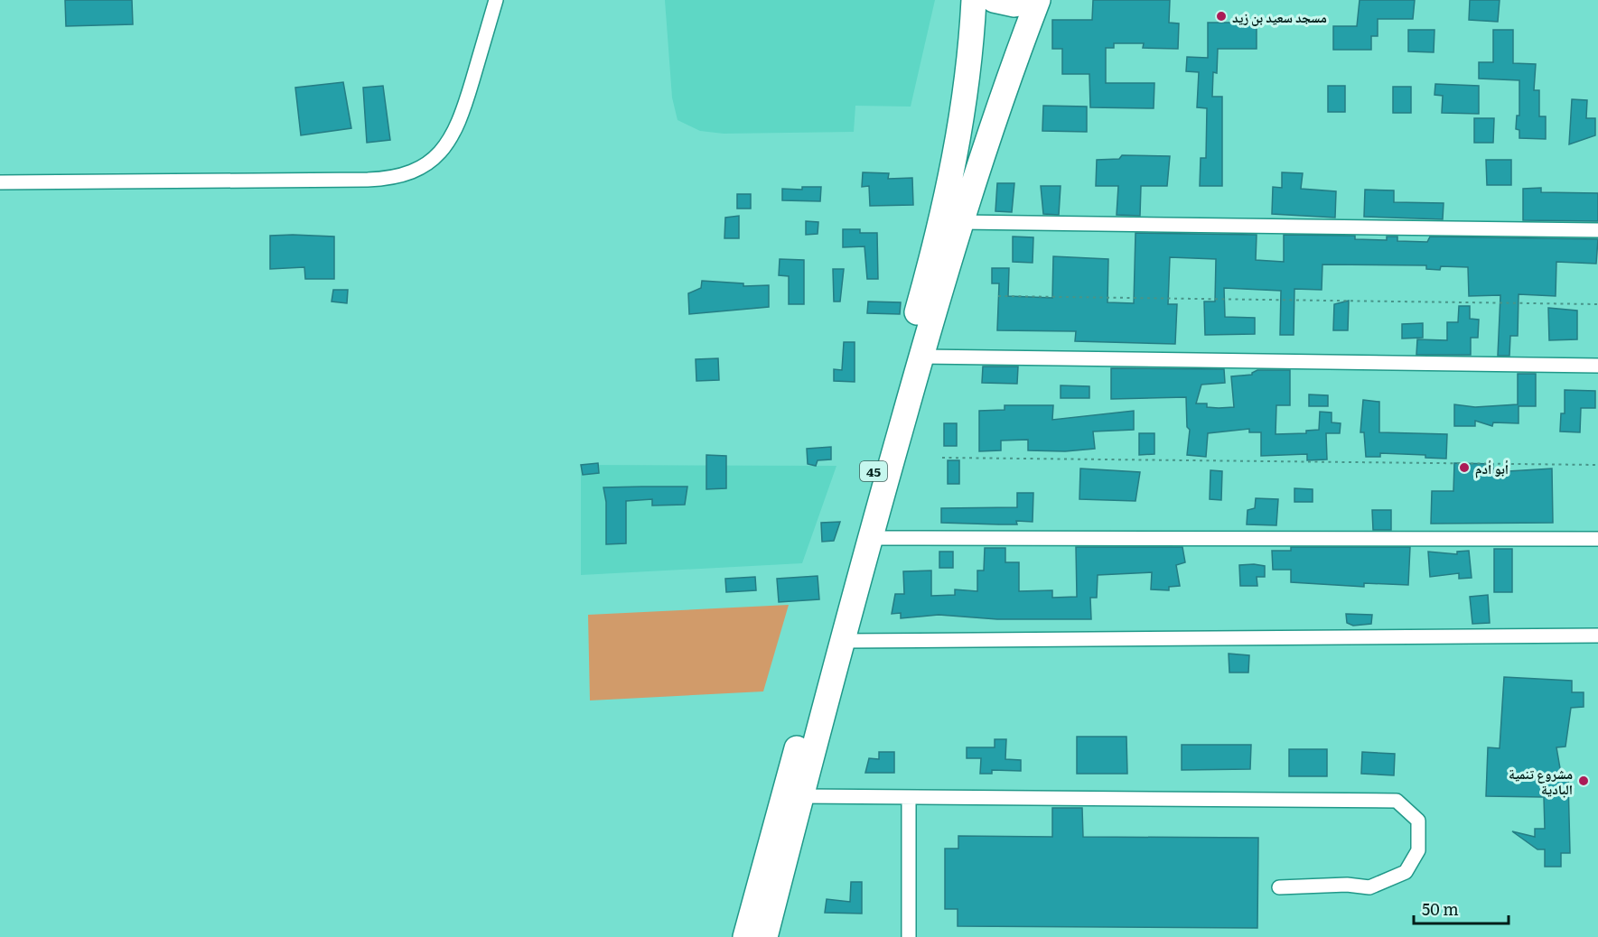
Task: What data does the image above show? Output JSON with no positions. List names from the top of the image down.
{
  "streets": {
    "highway": ["45"]
  },
  "places": ["مسجد سعيد بن زيد", "أبو أدم", "مشروع تنمية البادية"],
  "scale_bar": "50 m"
}
